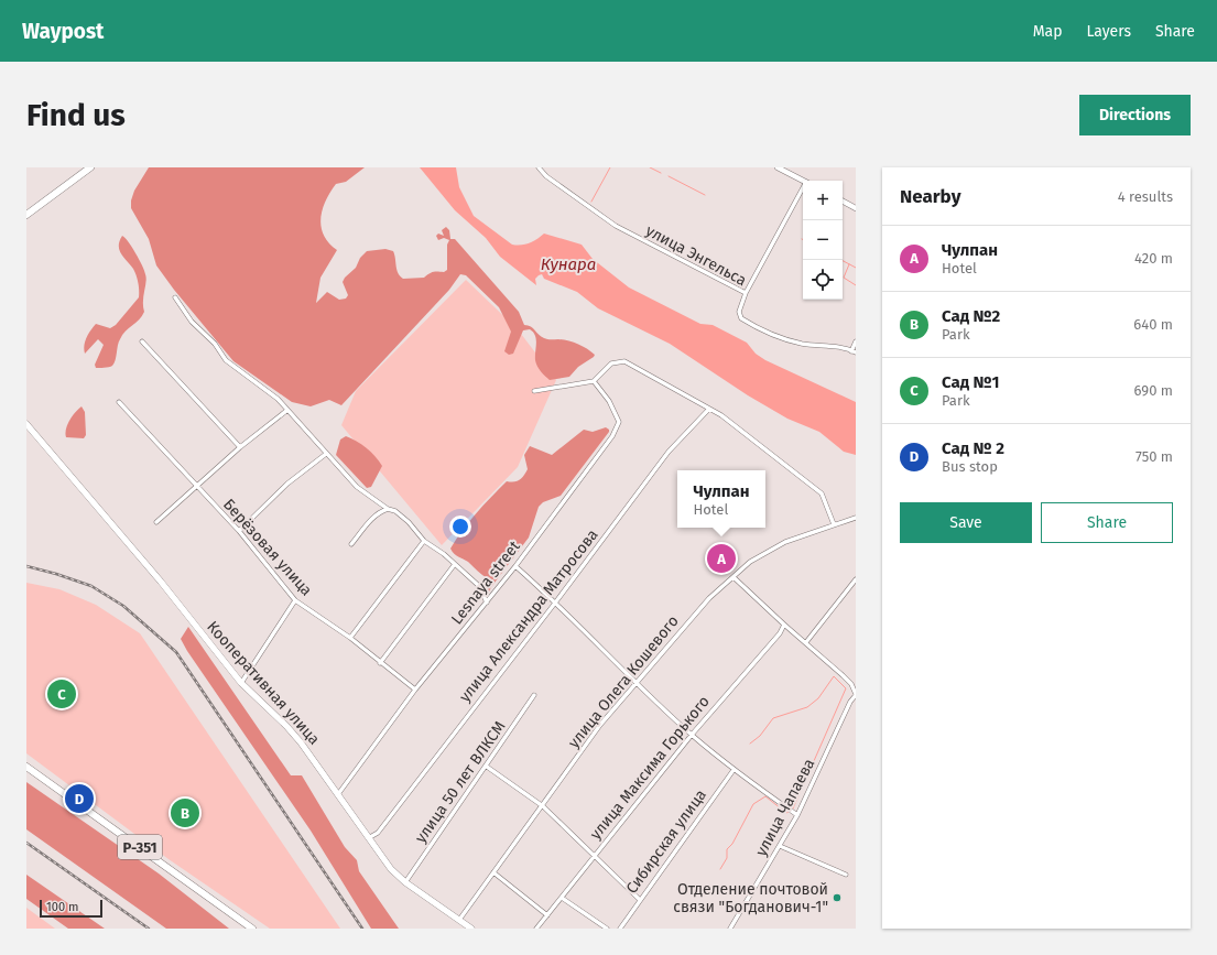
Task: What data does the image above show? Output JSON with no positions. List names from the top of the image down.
{
  "streets": {
    "main road": ["Кооперативная улица", "Р-351"],
    "street": [
      "улица Энгельса",
      "Берёзовая улица",
      "Lesnaya street",
      "улица Александра Матросова",
      "улица Олега Кошевого",
      "улица Максима Горького",
      "улица 50 лет ВЛКСМ",
      "улица Чапаева",
      "Сибирская улица"
    ]
  },
  "crossings": [
    ["Берёзовая улица", "Lesnaya street"],
    ["Lesnaya street", "Кооперативная улица"],
    ["улица Александра Матросова", "Кооперативная улица"],
    ["улица Олега Кошевого", "Кооперативная улица"],
    ["Кооперативная улица", "улица 50 лет ВЛКСМ"]
  ],
  "water": ["Кунара"],
  "places": ["Отделение почтовой связи \"Богданович-1\""],
  "scale_bar": "100 m",
  "page": {
    "header": "Waypost",
    "nav": ["Map", "Layers", "Share"],
    "buttons": [
      "Directions",
      ["Save", "Share"]
    ],
    "title": "Find us",
    "heading": ["Nearby", "4 results"],
    "map_buttons": ["+", "−"],
    "list": [
      {
        "mark": "A",
        "name": "Чулпан",
        "note": "Hotel",
        "value": "420 m"
      },
      {
        "mark": "B",
        "name": "Сад №2",
        "note": "Park",
        "value": "640 m"
      },
      {
        "mark": "C",
        "name": "Сад №1",
        "note": "Park",
        "value": "690 m"
      },
      {
        "mark": "D",
        "name": "Сад № 2",
        "note": "Bus stop",
        "value": "750 m"
      }
    ],
    "popup": ["Чулпан", "Hotel"],
    "pins": [
      "A",
      "C",
      "D",
      "B"
    ],
    "scale": "100 m"
  }
}
